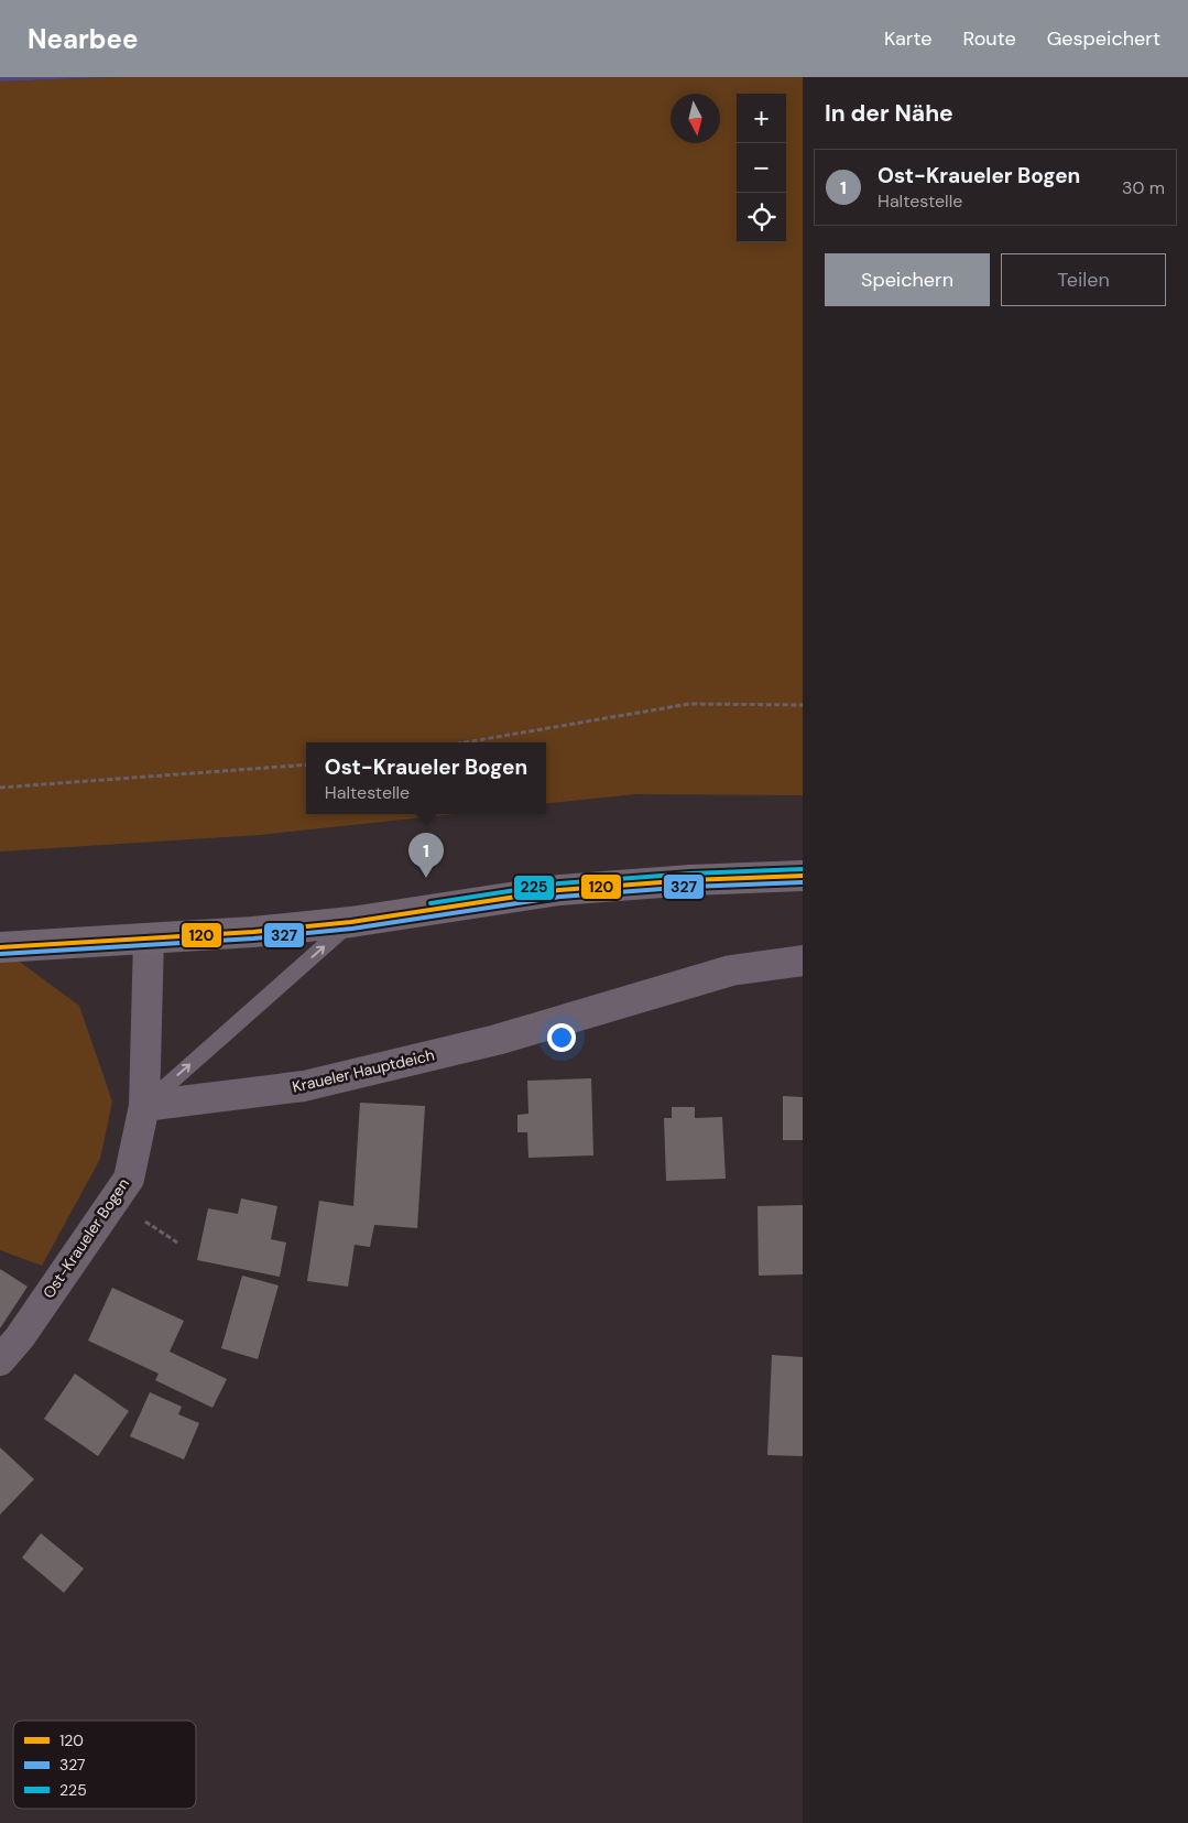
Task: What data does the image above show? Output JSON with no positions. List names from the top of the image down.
{
  "streets": {
    "street": ["Kraueler Hauptdeich", "Ost-Kraueler Bogen"]
  },
  "crossings": [
    ["Kraueler Hauptdeich", "Ost-Kraueler Bogen"]
  ],
  "lines": ["transit line 225", "transit line 120", "transit line 327"],
  "legend": ["120", "327", "225"],
  "north": "bottom",
  "page": {
    "header": "Nearbee",
    "nav": ["Karte", "Route", "Gespeichert"],
    "heading": "In der Nähe",
    "map_buttons": ["+", "−"],
    "list": [
      {
        "mark": "1",
        "name": "Ost-Kraueler Bogen",
        "note": "Haltestelle",
        "value": "30 m"
      }
    ],
    "buttons": ["Speichern", "Teilen"],
    "popup": ["Ost-Kraueler Bogen", "Haltestelle"],
    "pins": "1"
  }
}
